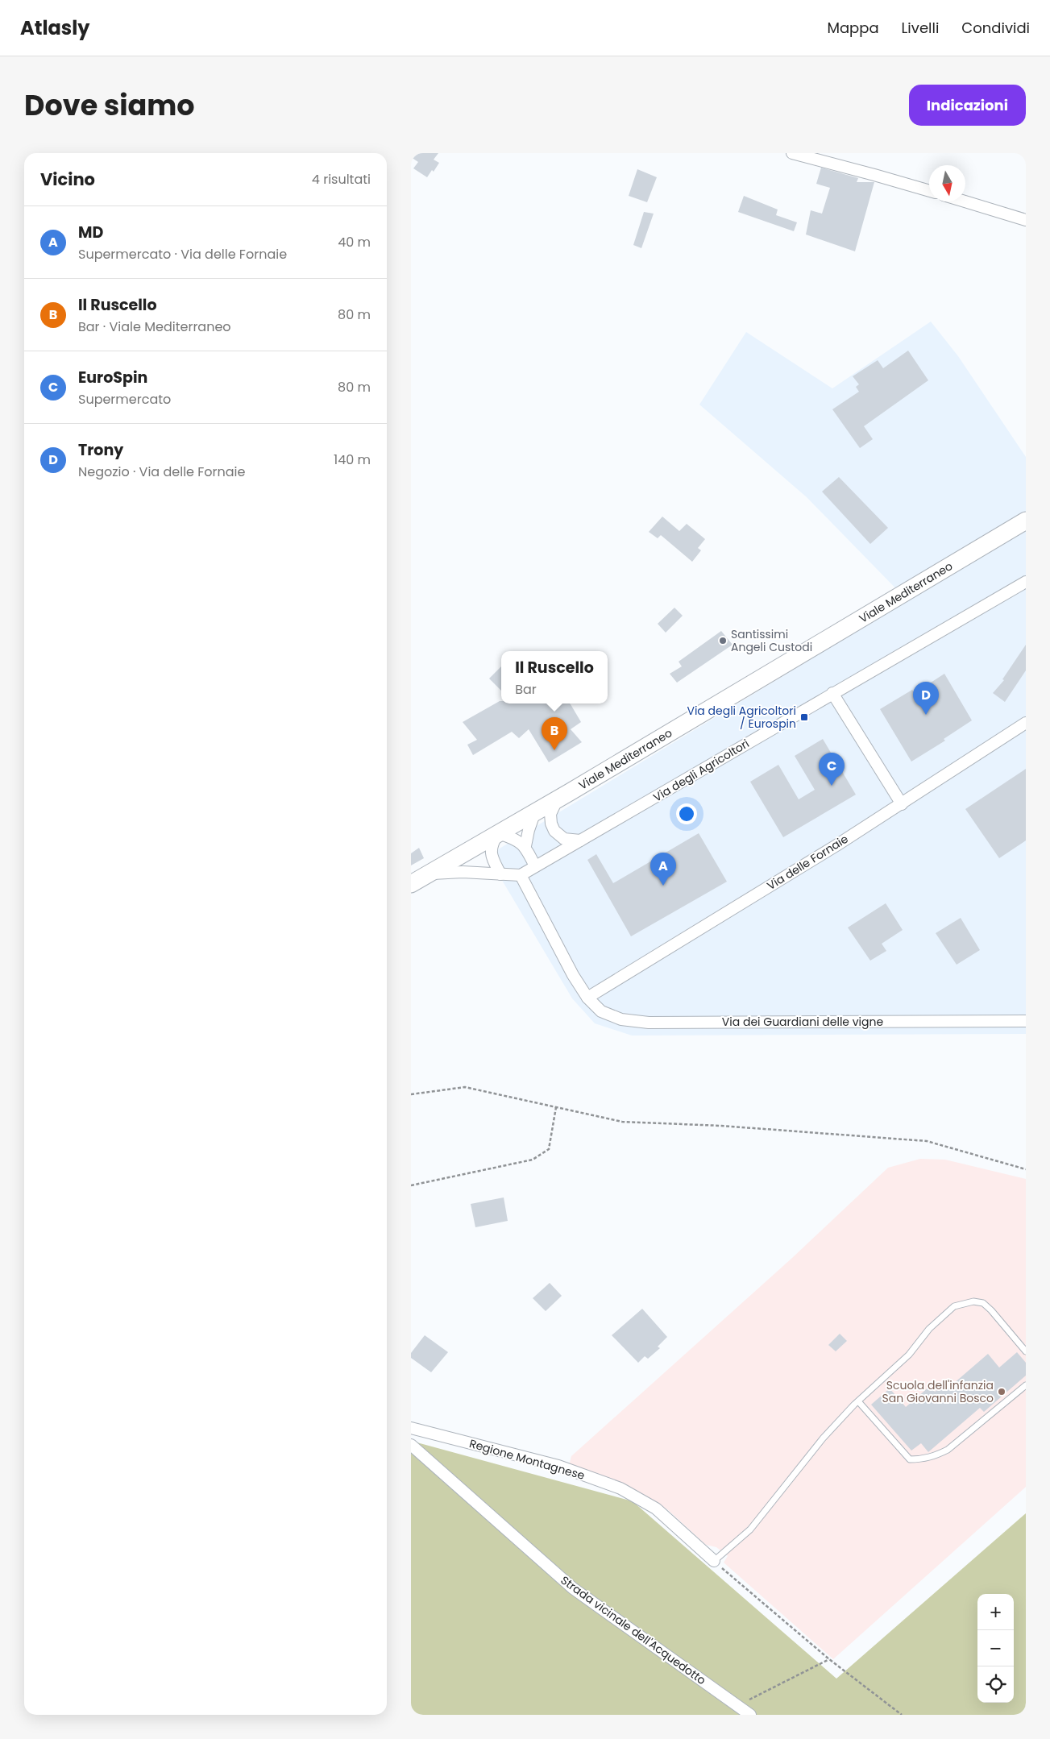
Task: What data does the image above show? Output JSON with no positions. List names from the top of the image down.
{
  "streets": {
    "main road": ["Viale Mediterraneo"],
    "street": [
      "Via degli Agricoltori",
      "Via delle Fornaie",
      "Via dei Guardiani delle vigne",
      "Regione Montagnese",
      "Strada vicinale dell'Acquedotto"
    ]
  },
  "crossings": [
    ["Viale Mediterraneo", "Via degli Agricoltori"],
    ["Viale Mediterraneo", "Via dei Guardiani delle vigne"],
    ["Via degli Agricoltori", "Via dei Guardiani delle vigne"],
    ["Via delle Fornaie", "Via dei Guardiani delle vigne"]
  ],
  "places": {
    "other": ["Santissimi Angeli Custodi", "Scuola dell'infanzia San Giovanni Bosco"],
    "transit": ["Via degli Agricoltori / Eurospin"]
  },
  "north": "bottom",
  "page": {
    "header": "Atlasly",
    "nav": ["Mappa", "Livelli", "Condividi"],
    "title": "Dove siamo",
    "buttons": "Indicazioni",
    "heading": ["Vicino", "4 risultati"],
    "list": [
      {
        "mark": "A",
        "name": "MD",
        "note": "Supermercato · Via delle Fornaie",
        "value": "40 m"
      },
      {
        "mark": "B",
        "name": "Il Ruscello",
        "note": "Bar · Viale Mediterraneo",
        "value": "80 m"
      },
      {
        "mark": "C",
        "name": "EuroSpin",
        "note": "Supermercato",
        "value": "80 m"
      },
      {
        "mark": "D",
        "name": "Trony",
        "note": "Negozio · Via delle Fornaie",
        "value": "140 m"
      }
    ],
    "popup": ["Il Ruscello", "Bar"],
    "pins": [
      "D",
      "B",
      "C",
      "A"
    ],
    "map_buttons": ["+", "−"]
  }
}
